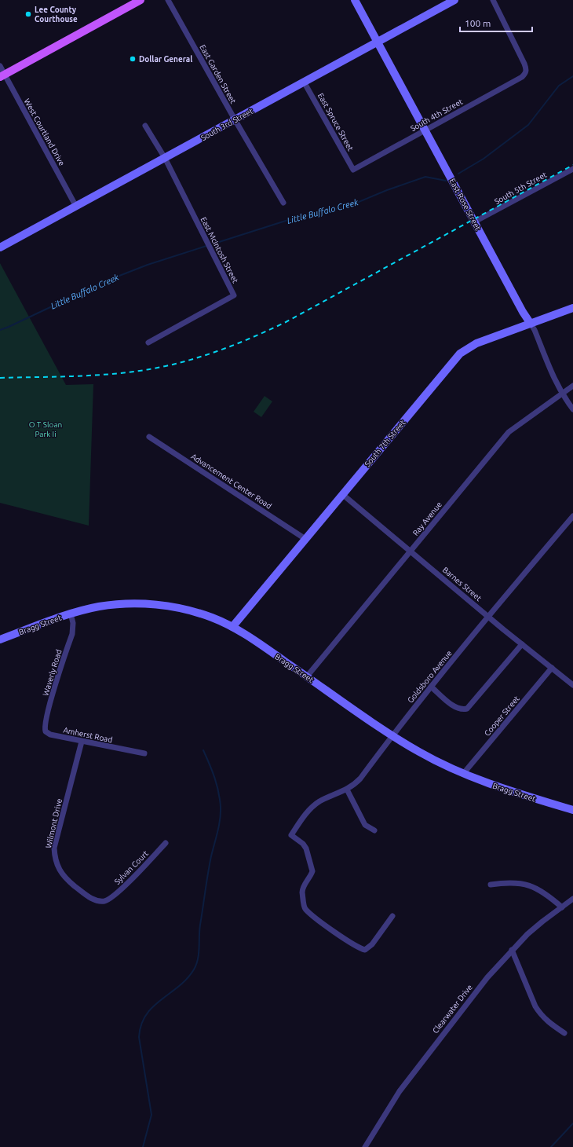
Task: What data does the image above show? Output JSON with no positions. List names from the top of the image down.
{
  "streets": {
    "street": [
      "East Garden Street",
      "South 4th Street",
      "East Spruce Street",
      "South 3rd Street",
      "West Courtland Drive",
      "South 5th Street",
      "East Rose Street",
      "East McIntosh Street",
      "South 7th Street",
      "Advancement Center Road",
      "Ray Avenue",
      "Barnes Street",
      "Bragg Street",
      "Waverly Road",
      "Goldsboro Avenue",
      "Cooper Street",
      "Amherst Road",
      "Wilmont Drive",
      "Sylvan Court",
      "Clearwater Drive"
    ]
  },
  "crossings": [
    ["East Garden Street", "South 3rd Street"],
    ["South 4th Street", "East Spruce Street"],
    ["South 4th Street", "East Rose Street"],
    ["East Spruce Street", "South 3rd Street"],
    ["South 3rd Street", "West Courtland Drive"],
    ["South 3rd Street", "East Rose Street"],
    ["South 3rd Street", "East McIntosh Street"],
    ["South 5th Street", "East Rose Street"],
    ["East Rose Street", "South 7th Street"],
    ["East Rose Street", "Ray Avenue"],
    ["South 7th Street", "Advancement Center Road"],
    ["South 7th Street", "Barnes Street"],
    ["South 7th Street", "Bragg Street"],
    ["Ray Avenue", "Barnes Street"],
    ["Ray Avenue", "Bragg Street"],
    ["Barnes Street", "Goldsboro Avenue"],
    ["Barnes Street", "Cooper Street"],
    ["Bragg Street", "Waverly Road"],
    ["Bragg Street", "Goldsboro Avenue"],
    ["Bragg Street", "Cooper Street"],
    ["Waverly Road", "Amherst Road"],
    ["Amherst Road", "Wilmont Drive"],
    ["Wilmont Drive", "Sylvan Court"]
  ],
  "water": ["Little Buffalo Creek"],
  "parks": ["O T Sloan Park Ii"],
  "places": ["Lee County Courthouse", "Dollar General"],
  "scale_bar": "100 m"
}
